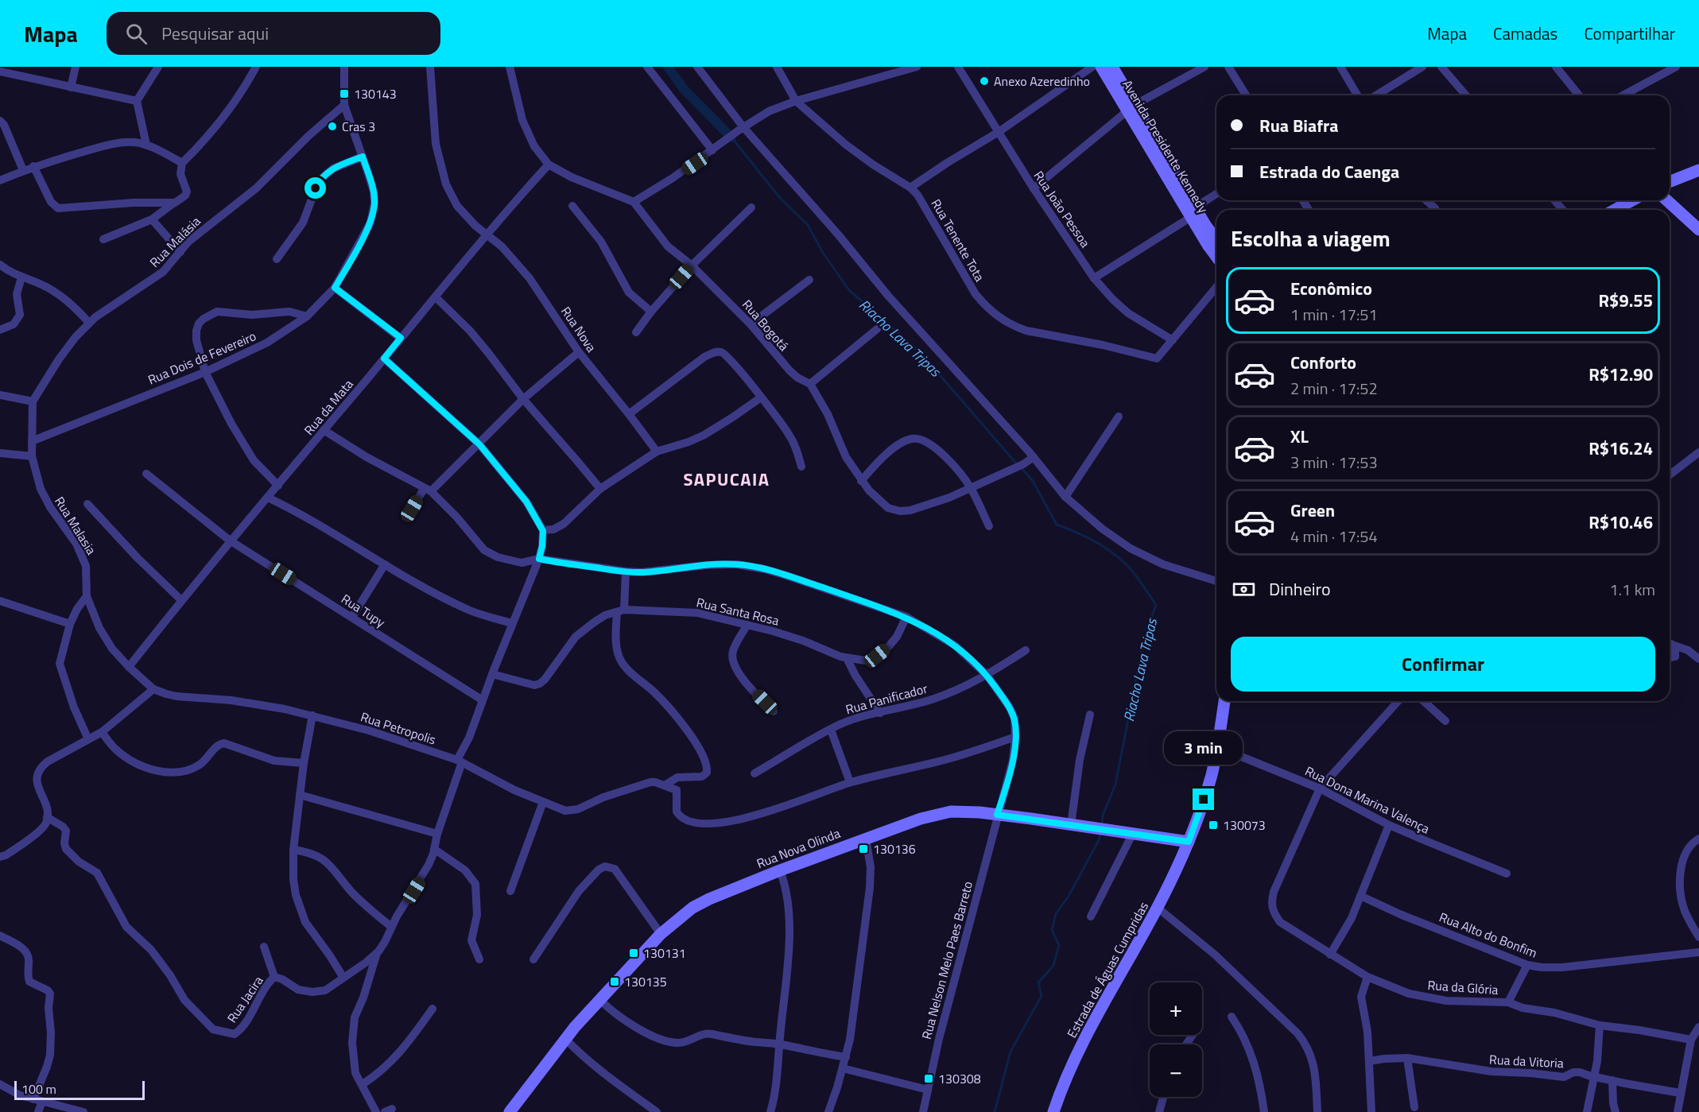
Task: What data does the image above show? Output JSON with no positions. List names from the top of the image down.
{
  "streets": {
    "main road": ["Avenida Presidente Kennedy", "Rua Nova Olinda", "Estrada de Águas Cumpridas"],
    "street": [
      "Rua João Pessoa",
      "Rua Tenente Tota",
      "Rua Malásia",
      "Rua Bogotá",
      "Rua Nova",
      "Rua Dois de Fevereiro",
      "Rua da Mata",
      "Rua Malasia",
      "Rua Tupy",
      "Rua Santa Rosa",
      "Rua Panificador",
      "Rua Petropolis",
      "Rua Dona Marina Valença",
      "Rua Alto do Bonfim",
      "Rua Nelson Melo Paes Barreto",
      "Rua da Glória",
      "Rua Jacira",
      "Rua da Vitoria"
    ]
  },
  "crossings": [
    ["Rua João Pessoa", "Rua Tenente Tota"],
    ["Rua Malásia", "Rua Dois de Fevereiro"],
    ["Rua Malásia", "Rua Malasia"],
    ["Rua Nova", "Rua da Mata"],
    ["Rua Dois de Fevereiro", "Rua Malasia"],
    ["Rua da Mata", "Rua Tupy"],
    ["Rua da Mata", "Rua Petropolis"],
    ["Rua Malasia", "Rua Petropolis"],
    ["Rua Tupy", "Rua Jacira"],
    ["Rua Santa Rosa", "Rua Jacira"],
    ["Rua Petropolis", "Rua Jacira"],
    ["Rua Dona Marina Valença", "Estrada de Águas Cumpridas"],
    ["Rua Dona Marina Valença", "Rua da Glória"],
    ["Rua Nova Olinda", "Rua Nelson Melo Paes Barreto"],
    ["Rua Nova Olinda", "Estrada de Águas Cumpridas"]
  ],
  "districts": ["SAPUCAIA"],
  "water": ["Riacho Lava Tripas"],
  "places": {
    "other": ["Anexo Azeredinho", "Cras 3"],
    "transit": [
      "130143",
      "130073",
      "130136",
      "130131",
      "130135",
      "130308"
    ]
  },
  "scale_bar": "100 m",
  "page": {
    "header": "Mapa",
    "search": "Pesquisar aqui",
    "nav": ["Mapa", "Camadas", "Compartilhar"],
    "banner": ["Rua Biafra", "Estrada do Caenga"],
    "heading": "Escolha a viagem",
    "list": [
      {
        "name": "Econômico",
        "note": "1 min · 17:51",
        "value": "R$9.55"
      },
      {
        "name": "Conforto",
        "note": "2 min · 17:52",
        "value": "R$12.90"
      },
      {
        "name": "XL",
        "note": "3 min · 17:53",
        "value": "R$16.24"
      },
      {
        "name": "Green",
        "note": "4 min · 17:54",
        "value": "R$10.46"
      }
    ],
    "pay": ["Dinheiro", "1.1 km"],
    "buttons": "Confirmar",
    "bubble": "3 min",
    "map_buttons": ["+", "−"],
    "scale": "100 m"
  }
}
